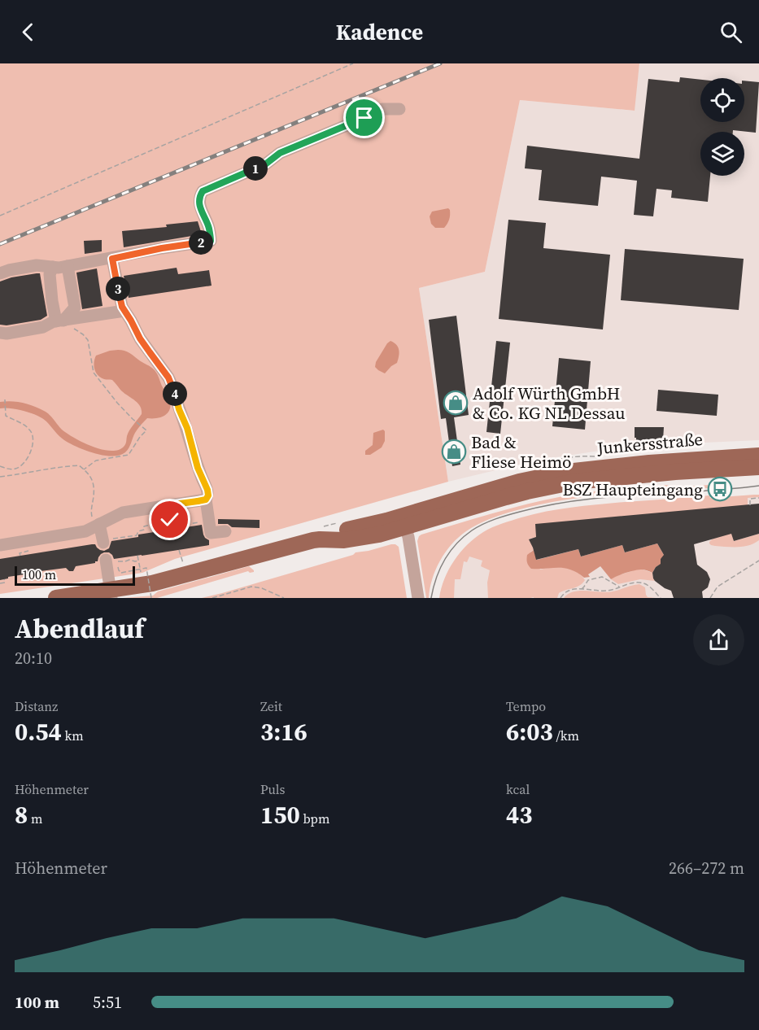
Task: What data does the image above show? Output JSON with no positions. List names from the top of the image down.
{
  "streets": {
    "main road": ["Junkersstraße"]
  },
  "places": {
    "shop": ["Adolf Würth GmbH & Co. KG NL Dessau", "Bad & Fliese Heimö"],
    "bus stop": ["BSZ Haupteingang"]
  },
  "scale_bar": "100 m",
  "page": {
    "header": "Kadence",
    "pins": [
      "1",
      "2",
      "3",
      "4"
    ],
    "scale": "100 m",
    "heading": ["Abendlauf", "20:10"],
    "stats": [
      ["Distanz", "0.54 km"],
      ["Zeit", "3:16"],
      ["Tempo", "6:03 /km"],
      ["Höhenmeter", "8 m"],
      ["Puls", "150 bpm"],
      ["kcal", "43"]
    ],
    "chart": ["Höhenmeter", "266–272 m"],
    "list": [
      {
        "name": "100 m",
        "note": "5:51"
      }
    ]
  }
}
